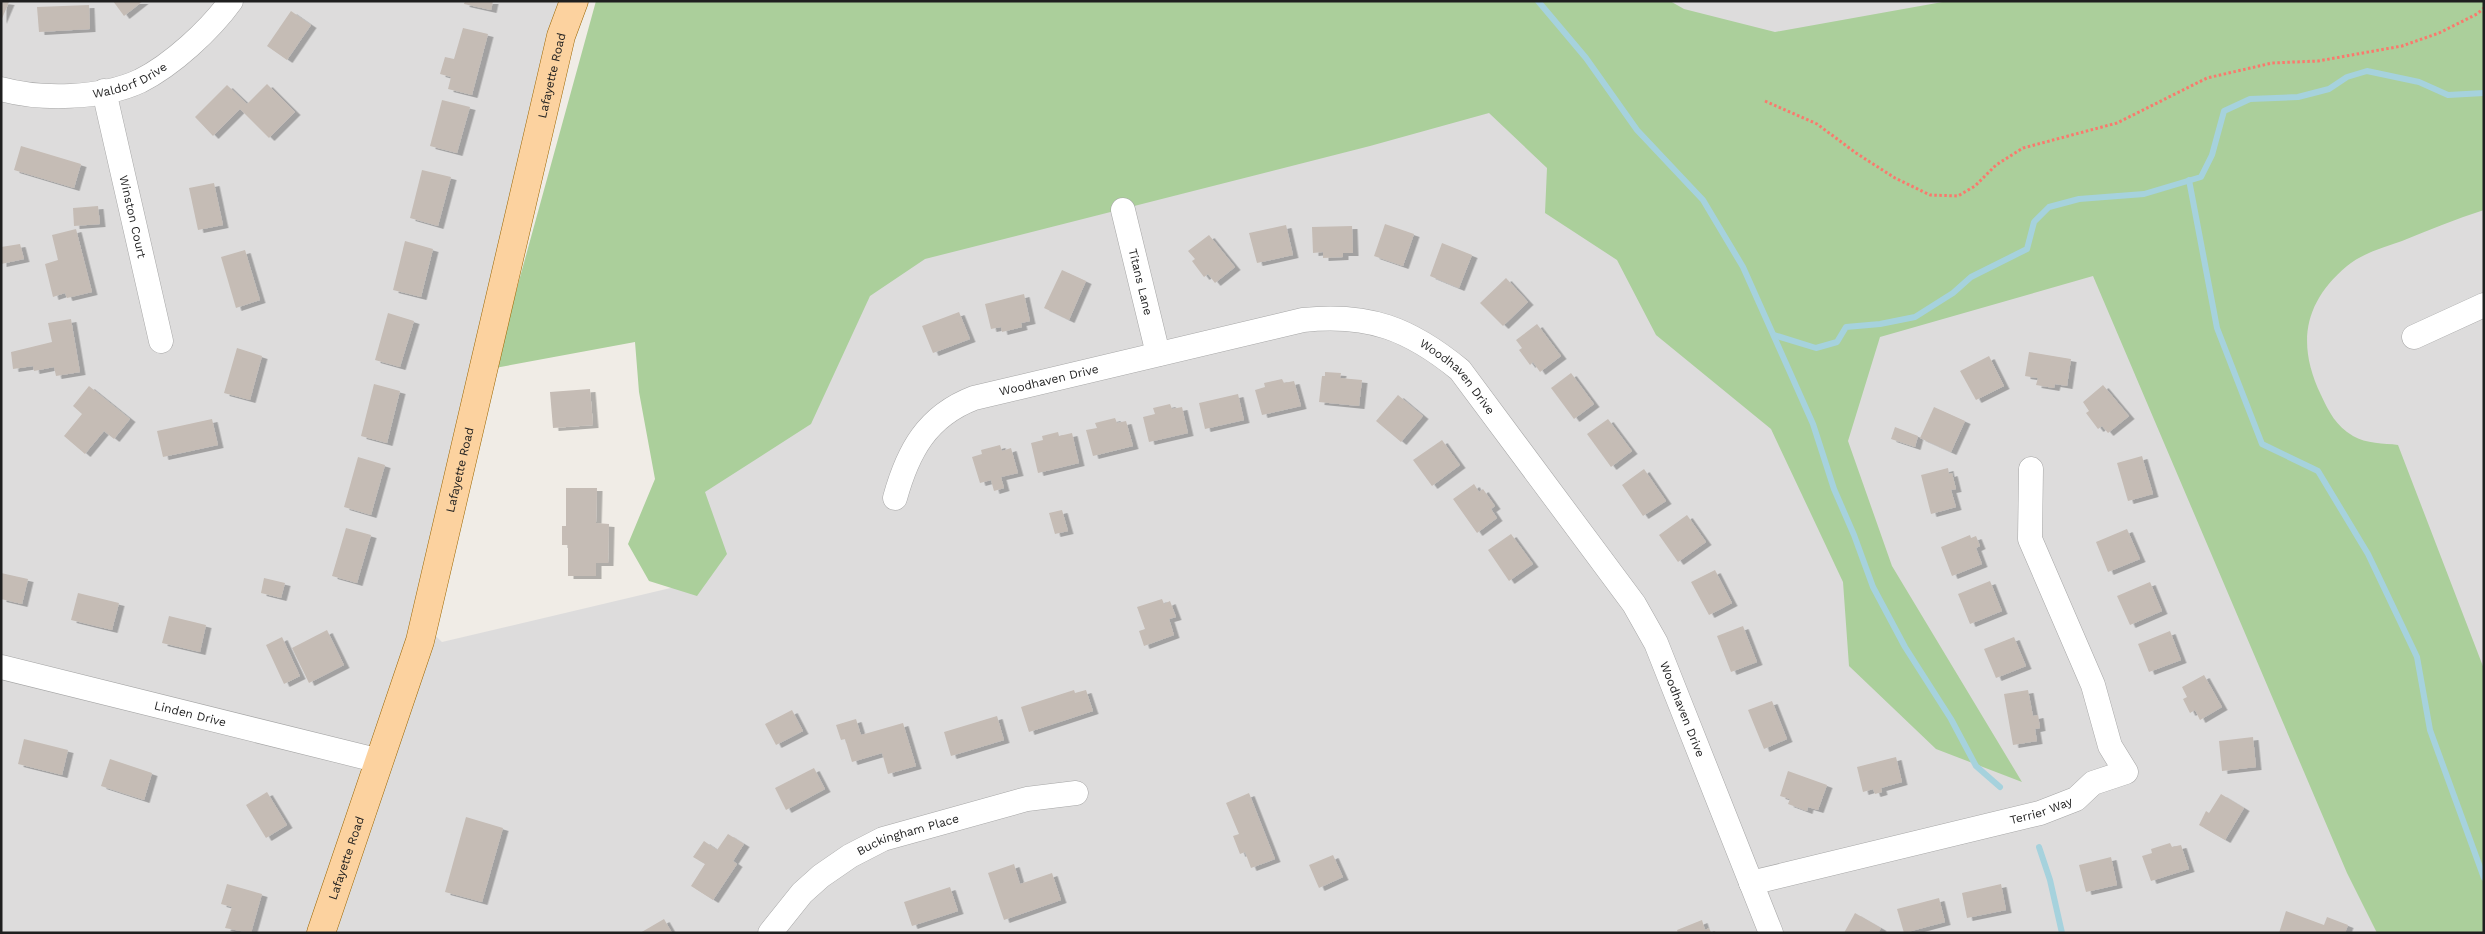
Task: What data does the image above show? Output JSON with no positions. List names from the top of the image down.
{
  "streets": {
    "main road": ["Lafayette Road"],
    "street": [
      "Waldorf Drive",
      "Winston Court",
      "Titans Lane",
      "Woodhaven Drive",
      "Linden Drive",
      "Terrier Way",
      "Buckingham Place"
    ]
  },
  "crossings": [
    ["Lafayette Road", "Linden Drive"],
    ["Waldorf Drive", "Winston Court"],
    ["Titans Lane", "Woodhaven Drive"],
    ["Woodhaven Drive", "Terrier Way"]
  ]
}
